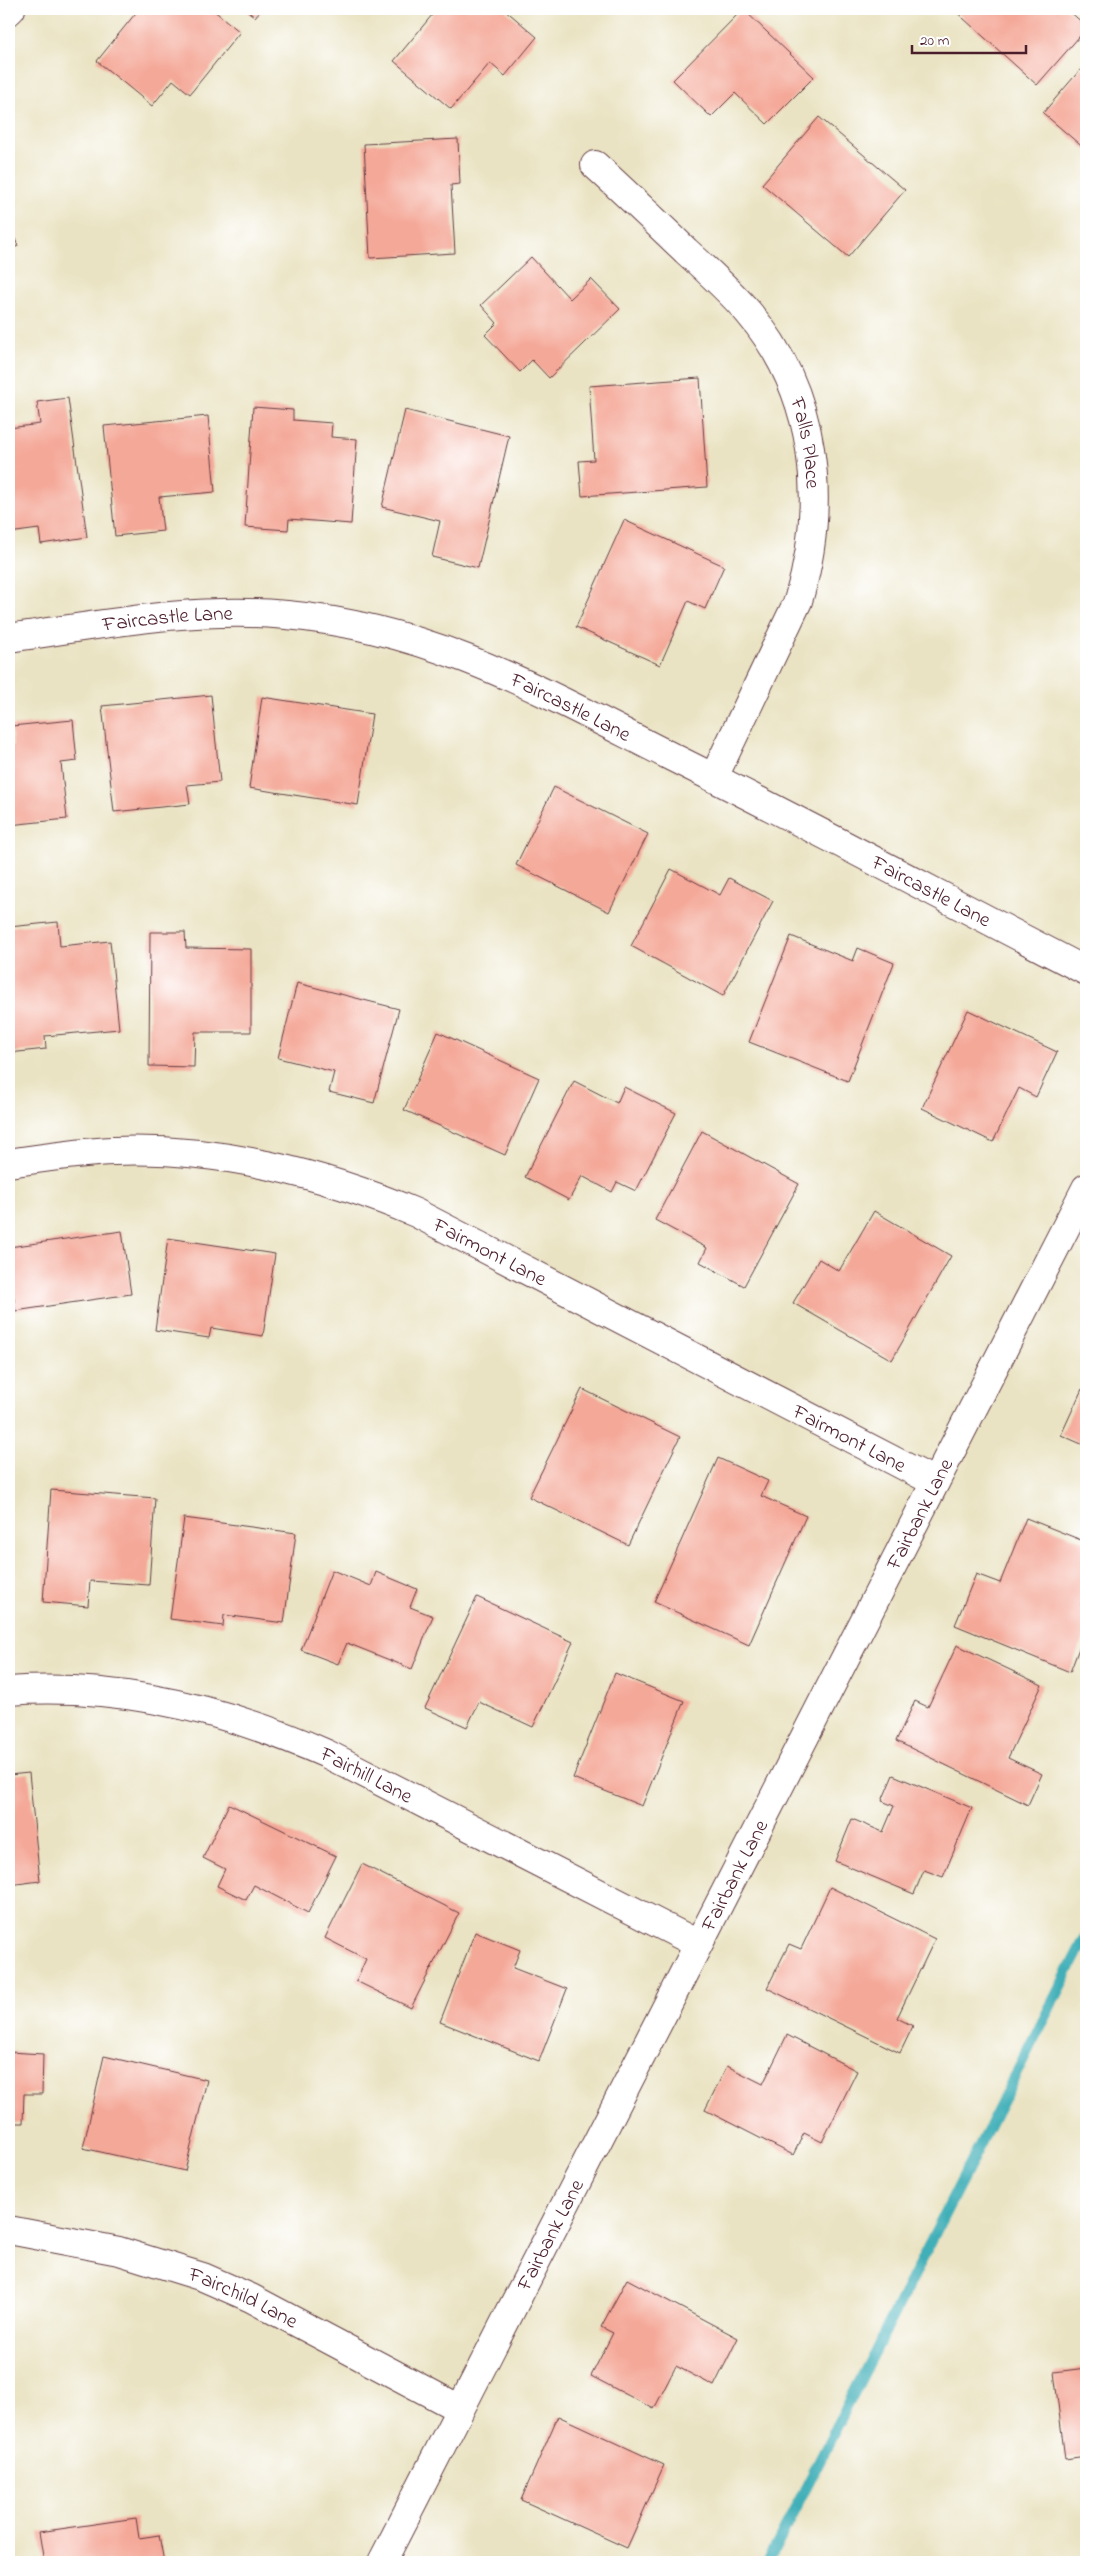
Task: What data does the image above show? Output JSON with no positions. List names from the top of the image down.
{
  "streets": {
    "street": [
      "Falls Place",
      "Faircastle Lane",
      "Fairmont Lane",
      "Fairbank Lane",
      "Fairhill Lane",
      "Fairchild Lane"
    ]
  },
  "crossings": [
    ["Falls Place", "Faircastle Lane"],
    ["Fairmont Lane", "Fairbank Lane"],
    ["Fairbank Lane", "Fairhill Lane"],
    ["Fairbank Lane", "Fairchild Lane"]
  ],
  "scale_bar": "20 m"
}
